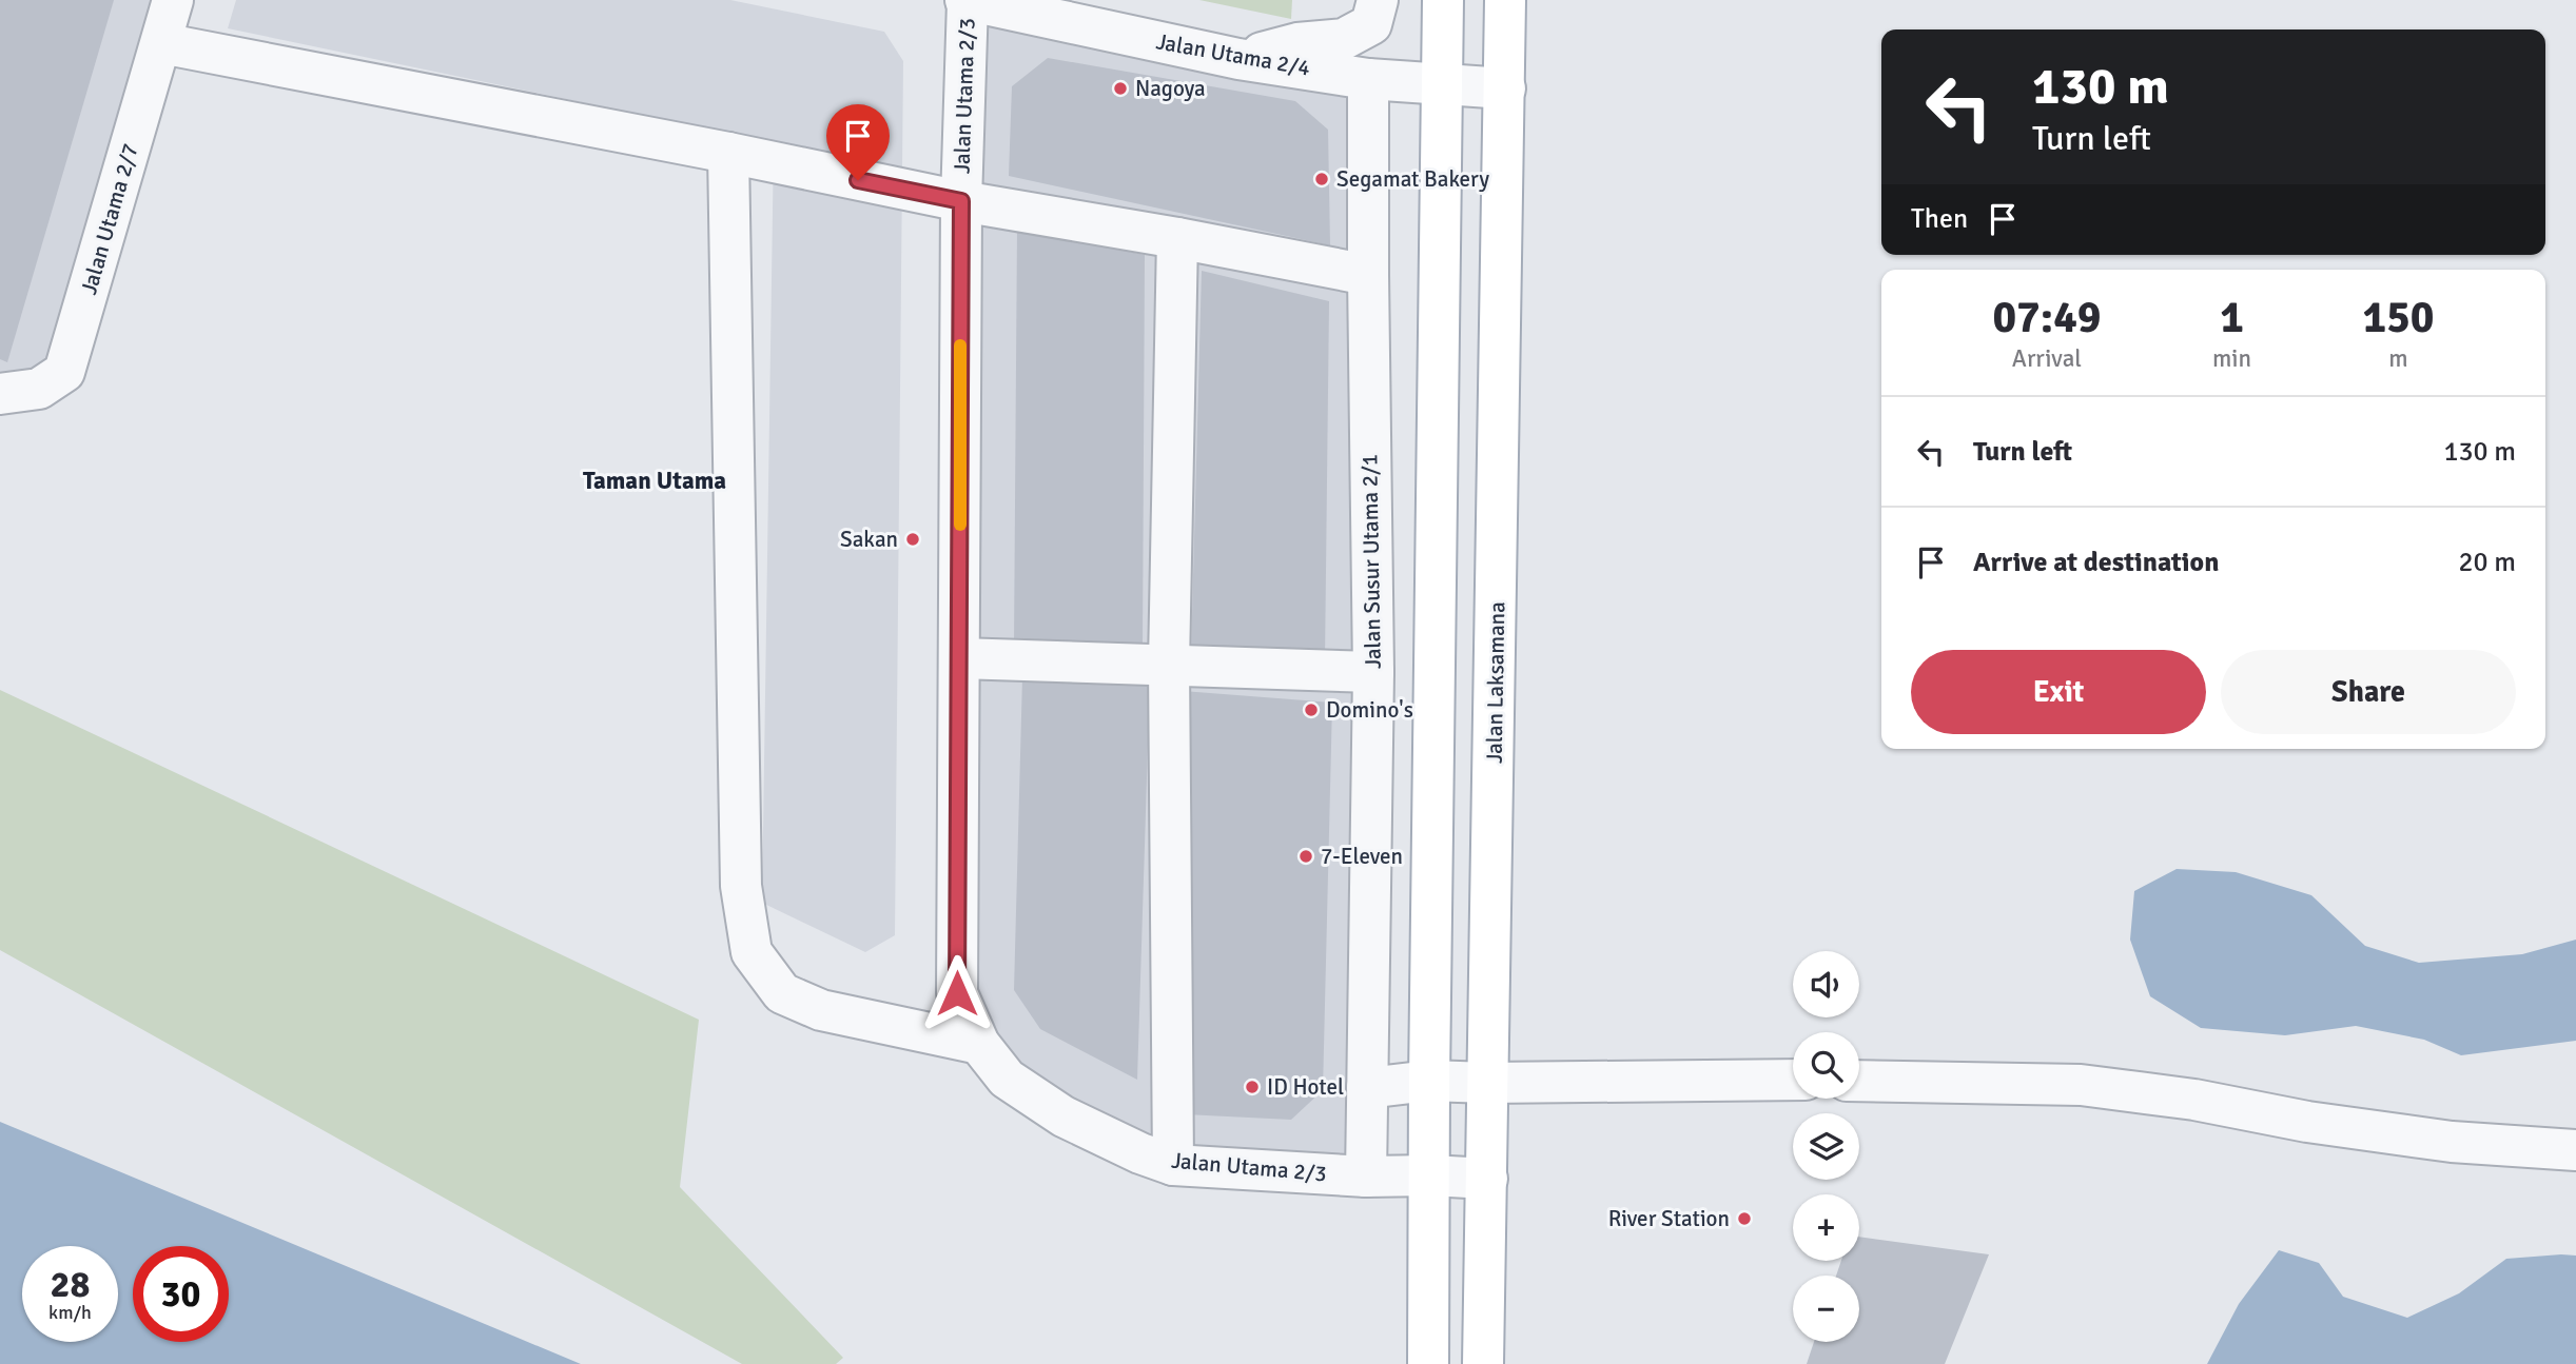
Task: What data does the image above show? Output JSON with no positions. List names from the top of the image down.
{
  "streets": {
    "main road": ["Jalan Laksamana"],
    "street": [
      "Jalan Utama 2/4",
      "Jalan Utama 2/3",
      "Jalan Utama 2/7",
      "Jalan Susur Utama 2/1"
    ]
  },
  "crossings": [
    ["Jalan Utama 2/4", "Jalan Utama 2/3"],
    ["Jalan Utama 2/4", "Jalan Susur Utama 2/1"],
    ["Jalan Utama 2/4", "Jalan Laksamana"],
    ["Jalan Utama 2/3", "Jalan Susur Utama 2/1"],
    ["Jalan Utama 2/3", "Jalan Laksamana"]
  ],
  "districts": ["Taman Utama"],
  "places": [
    "Nagoya",
    "Segamat Bakery",
    "Sakan",
    "Domino's",
    "7-Eleven",
    "ID Hotel",
    "River Station"
  ],
  "page": {
    "turn": ["130 m", "Turn left"],
    "then": "Then",
    "eta": [
      "07:49",
      "Arrival",
      "1",
      "min",
      "150",
      "m"
    ],
    "list": [
      {
        "name": "Turn left",
        "value": "130 m"
      },
      {
        "name": "Arrive at destination",
        "value": "20 m"
      }
    ],
    "buttons": ["Exit", "Share"],
    "map_buttons": ["+", "−"],
    "speed": "28 km/h",
    "limit": "30"
  }
}
